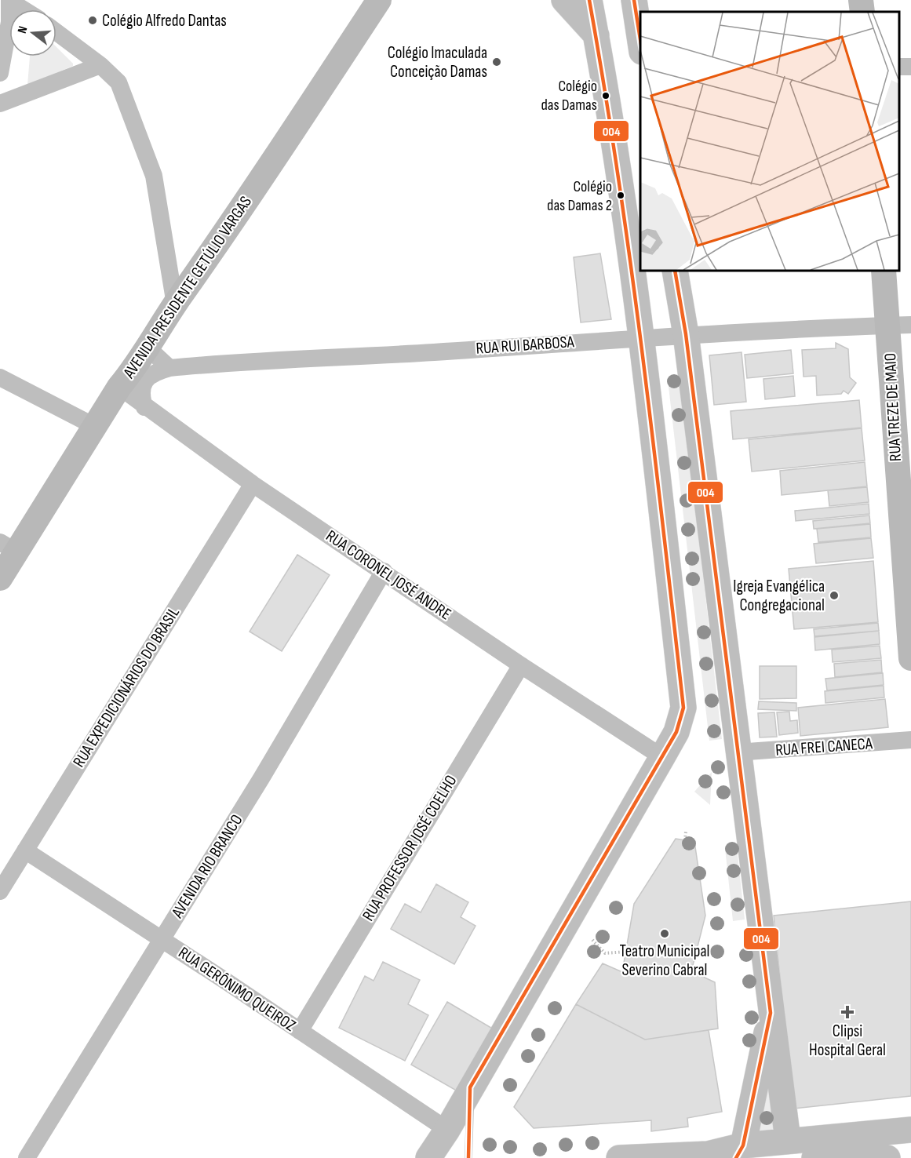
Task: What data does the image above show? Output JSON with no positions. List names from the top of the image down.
{
  "streets": {
    "main road": ["AVENIDA PRESIDENTE GETÚLIO VARGAS", "RUA TREZE DE MAIO"],
    "street": [
      "RUA RUI BARBOSA",
      "RUA CORONEL JOSÉ ANDRE",
      "RUA EXPEDICIONÁRIOS DO BRASIL",
      "RUA FREI CANECA",
      "RUA PROFESSOR JOSÉ COELHO",
      "AVENIDA RIO BRANCO",
      "RUA GERÔNIMO QUEIROZ"
    ]
  },
  "crossings": [
    ["AVENIDA PRESIDENTE GETÚLIO VARGAS", "RUA CORONEL JOSÉ ANDRE"],
    ["RUA RUI BARBOSA", "RUA TREZE DE MAIO"],
    ["RUA RUI BARBOSA", "RUA CORONEL JOSÉ ANDRE"],
    ["RUA CORONEL JOSÉ ANDRE", "RUA EXPEDICIONÁRIOS DO BRASIL"],
    ["RUA CORONEL JOSÉ ANDRE", "RUA PROFESSOR JOSÉ COELHO"],
    ["RUA CORONEL JOSÉ ANDRE", "AVENIDA RIO BRANCO"],
    ["RUA EXPEDICIONÁRIOS DO BRASIL", "RUA GERÔNIMO QUEIROZ"],
    ["RUA PROFESSOR JOSÉ COELHO", "RUA GERÔNIMO QUEIROZ"],
    ["AVENIDA RIO BRANCO", "RUA GERÔNIMO QUEIROZ"]
  ],
  "places": {
    "other": [
      "Colégio Alfredo Dantas",
      "Colégio Imaculada Conceição Damas",
      "Colégio das Damas",
      "Colégio das Damas 2",
      "Igreja Evangélica Congregacional",
      "Teatro Municipal Severino Cabral"
    ],
    "health": ["Clipsi Hospital Geral"]
  },
  "lines": ["transit line 004"],
  "north": "left"
}
